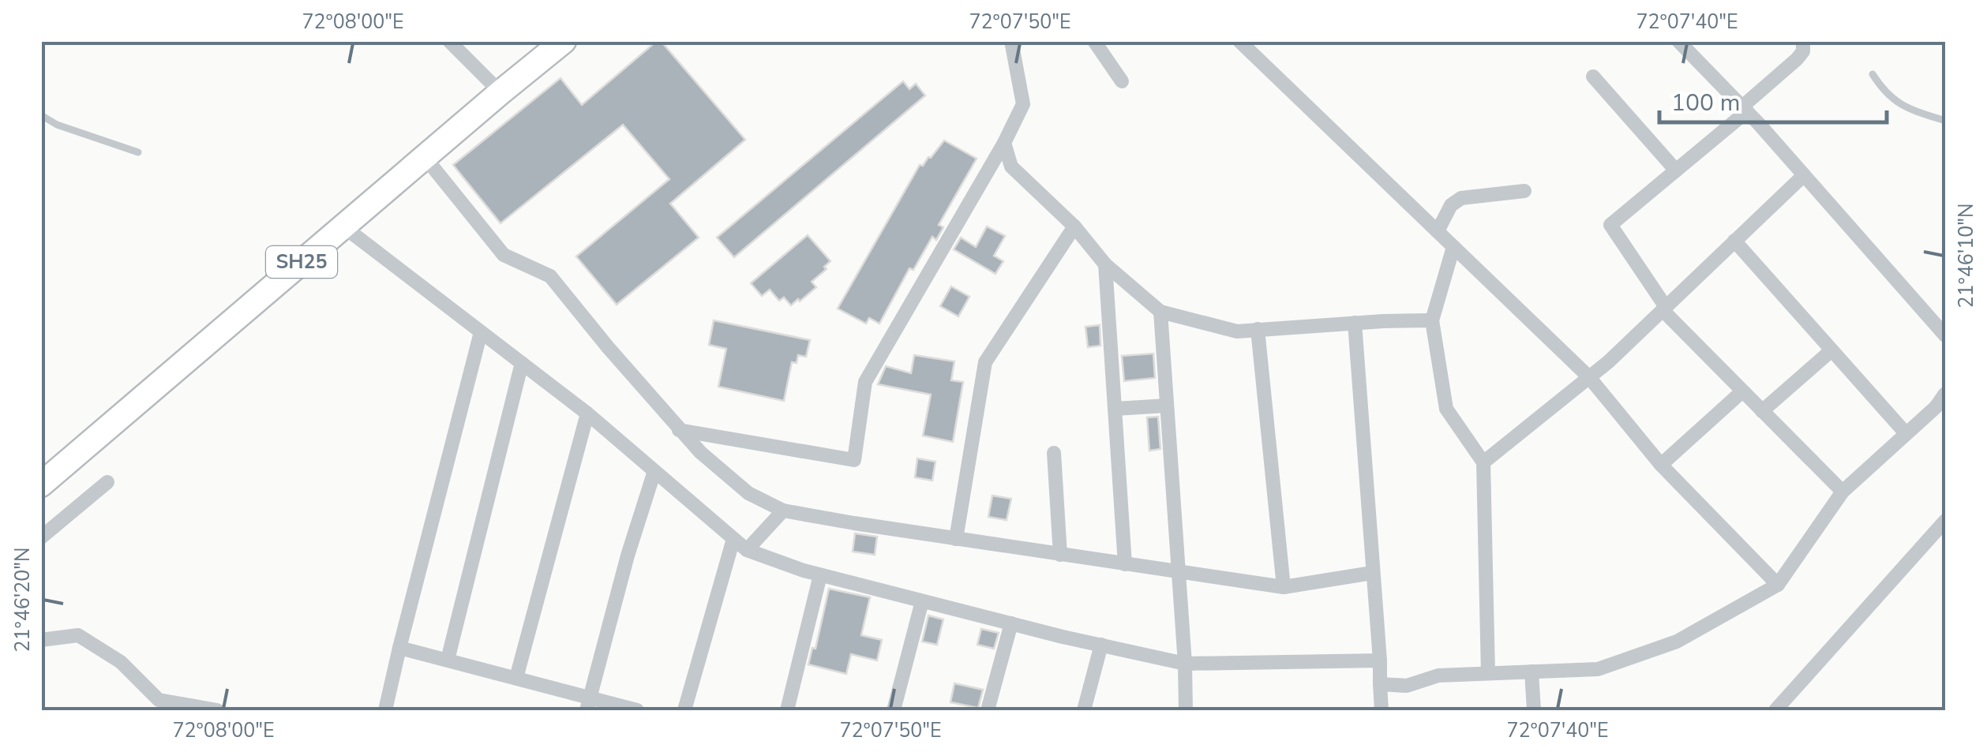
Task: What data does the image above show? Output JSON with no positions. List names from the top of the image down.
{
  "streets": {
    "main road": ["SH25"]
  },
  "scale_bar": "100 m",
  "coordinates": [
    "72°08'00\"E",
    "72°07'50\"E",
    "72°07'40\"E",
    "21°46'10\"N",
    "21°46'20\"N"
  ]
}
